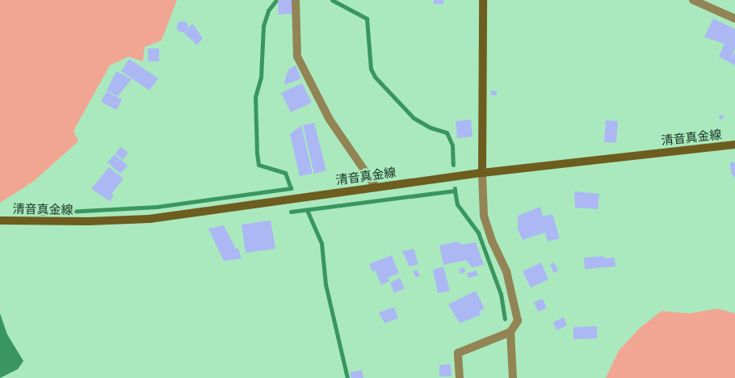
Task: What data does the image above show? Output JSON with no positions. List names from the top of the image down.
{
  "streets": {
    "main road": ["清音真金線"]
  }
}
